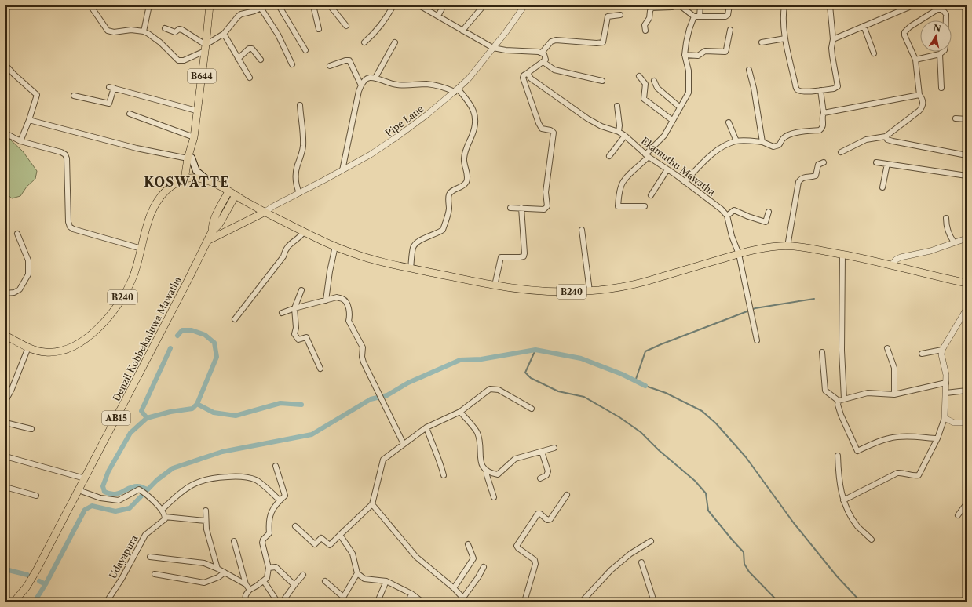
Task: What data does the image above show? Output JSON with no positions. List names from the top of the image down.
{
  "streets": {
    "main road": [
      "B644",
      "B240",
      "Denzil Kobbekaduwa Mawatha",
      "AB15"
    ],
    "street": ["Pipe Lane", "Ekamuthu Mawatha", "Udayapura"]
  },
  "crossings": [
    ["B644", "B240"],
    ["Pipe Lane", "B240"],
    ["B240", "Denzil Kobbekaduwa Mawatha"]
  ],
  "districts": ["KOSWATTE"],
  "north": "top"
}
